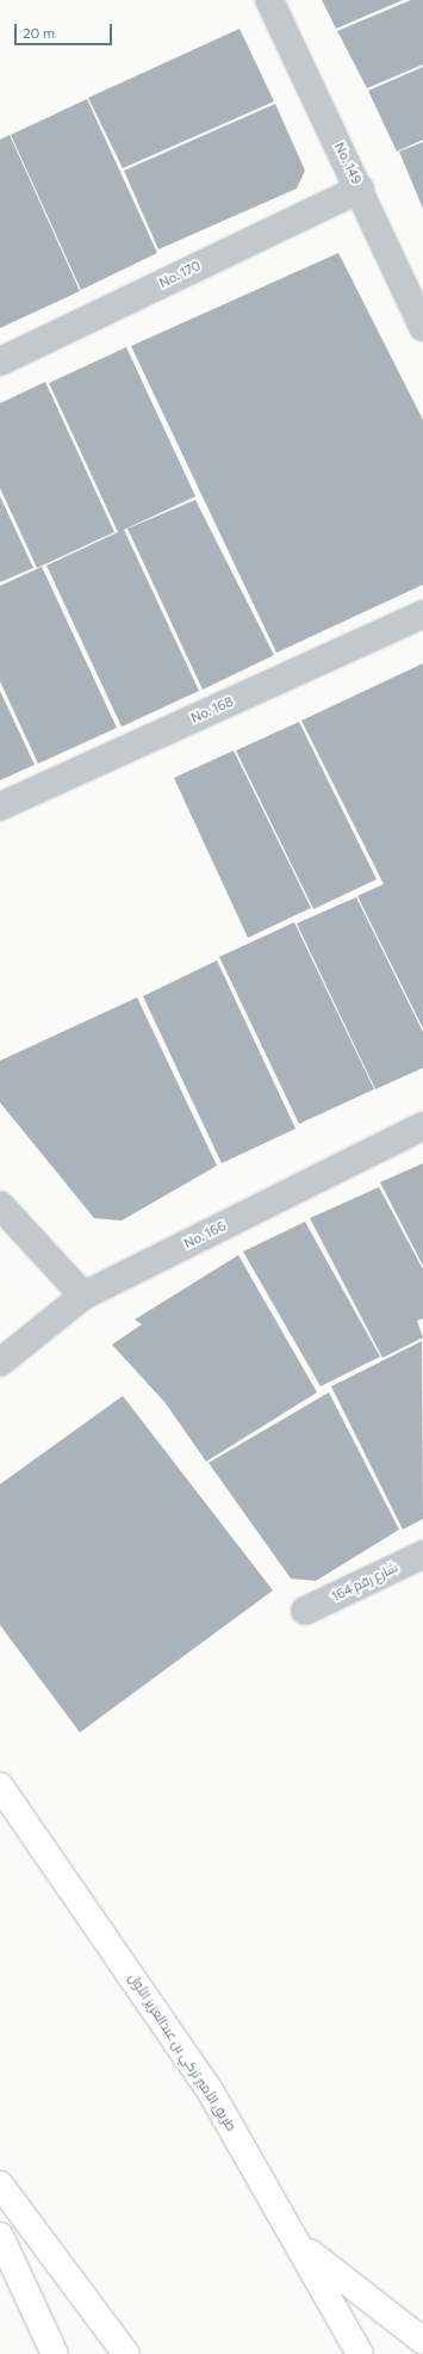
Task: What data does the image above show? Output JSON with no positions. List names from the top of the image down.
{
  "streets": {
    "main road": ["طريق الأمير تركي بن عبدالعزيز الأول"],
    "street": [
      "No. 149",
      "No. 170",
      "No. 168",
      "No. 166",
      "شارع رقم 164"
    ]
  },
  "crossings": [
    ["No. 149", "No. 170"]
  ],
  "scale_bar": "20 m"
}
